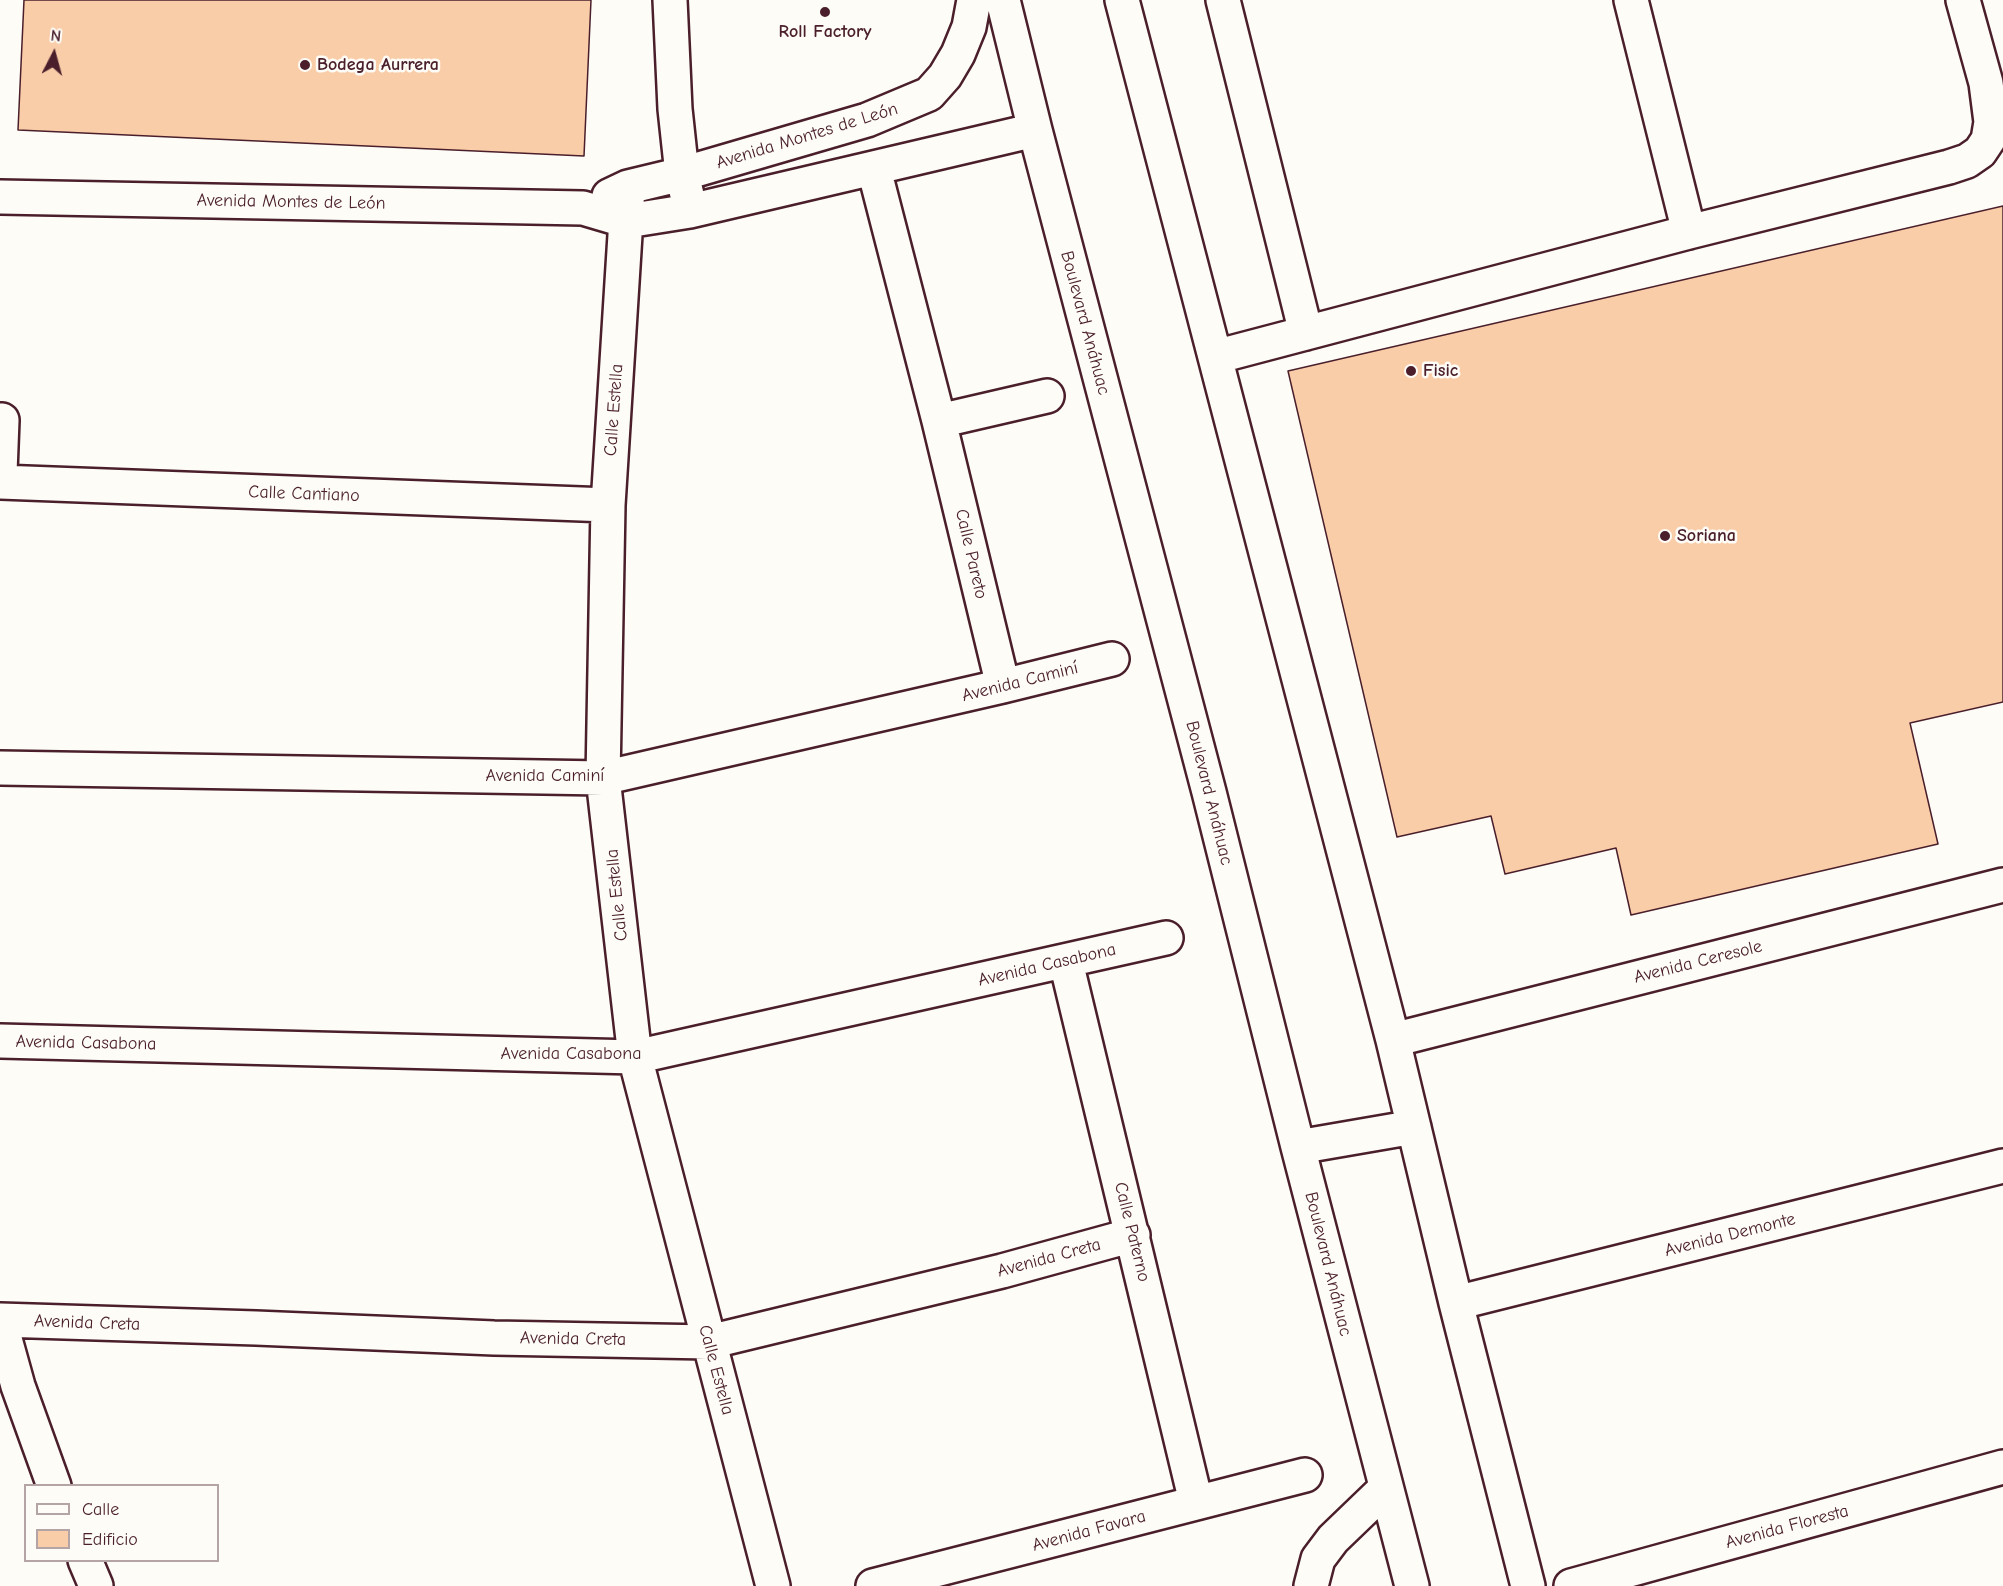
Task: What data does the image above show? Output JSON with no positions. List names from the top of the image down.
{
  "streets": {
    "street": [
      "Avenida Montes de León",
      "Boulevard Anáhuac",
      "Calle Estella",
      "Calle Cantiano",
      "Calle Pareto",
      "Avenida Caminí",
      "Avenida Ceresole",
      "Avenida Casabona",
      "Calle Paterno",
      "Avenida Demonte",
      "Avenida Creta",
      "Avenida Floresta",
      "Avenida Favara"
    ]
  },
  "crossings": [
    ["Avenida Montes de León", "Boulevard Anáhuac"],
    ["Avenida Montes de León", "Calle Estella"],
    ["Avenida Montes de León", "Calle Pareto"],
    ["Calle Estella", "Calle Cantiano"],
    ["Calle Estella", "Avenida Caminí"],
    ["Calle Estella", "Avenida Casabona"],
    ["Calle Estella", "Avenida Creta"],
    ["Calle Pareto", "Avenida Caminí"],
    ["Avenida Casabona", "Calle Paterno"],
    ["Calle Paterno", "Avenida Creta"],
    ["Calle Paterno", "Avenida Favara"]
  ],
  "places": [
    "Roll Factory",
    "Bodega Aurrera",
    "Fisic",
    "Soriana"
  ],
  "legend": ["Calle", "Edificio"],
  "north": "top"
}
